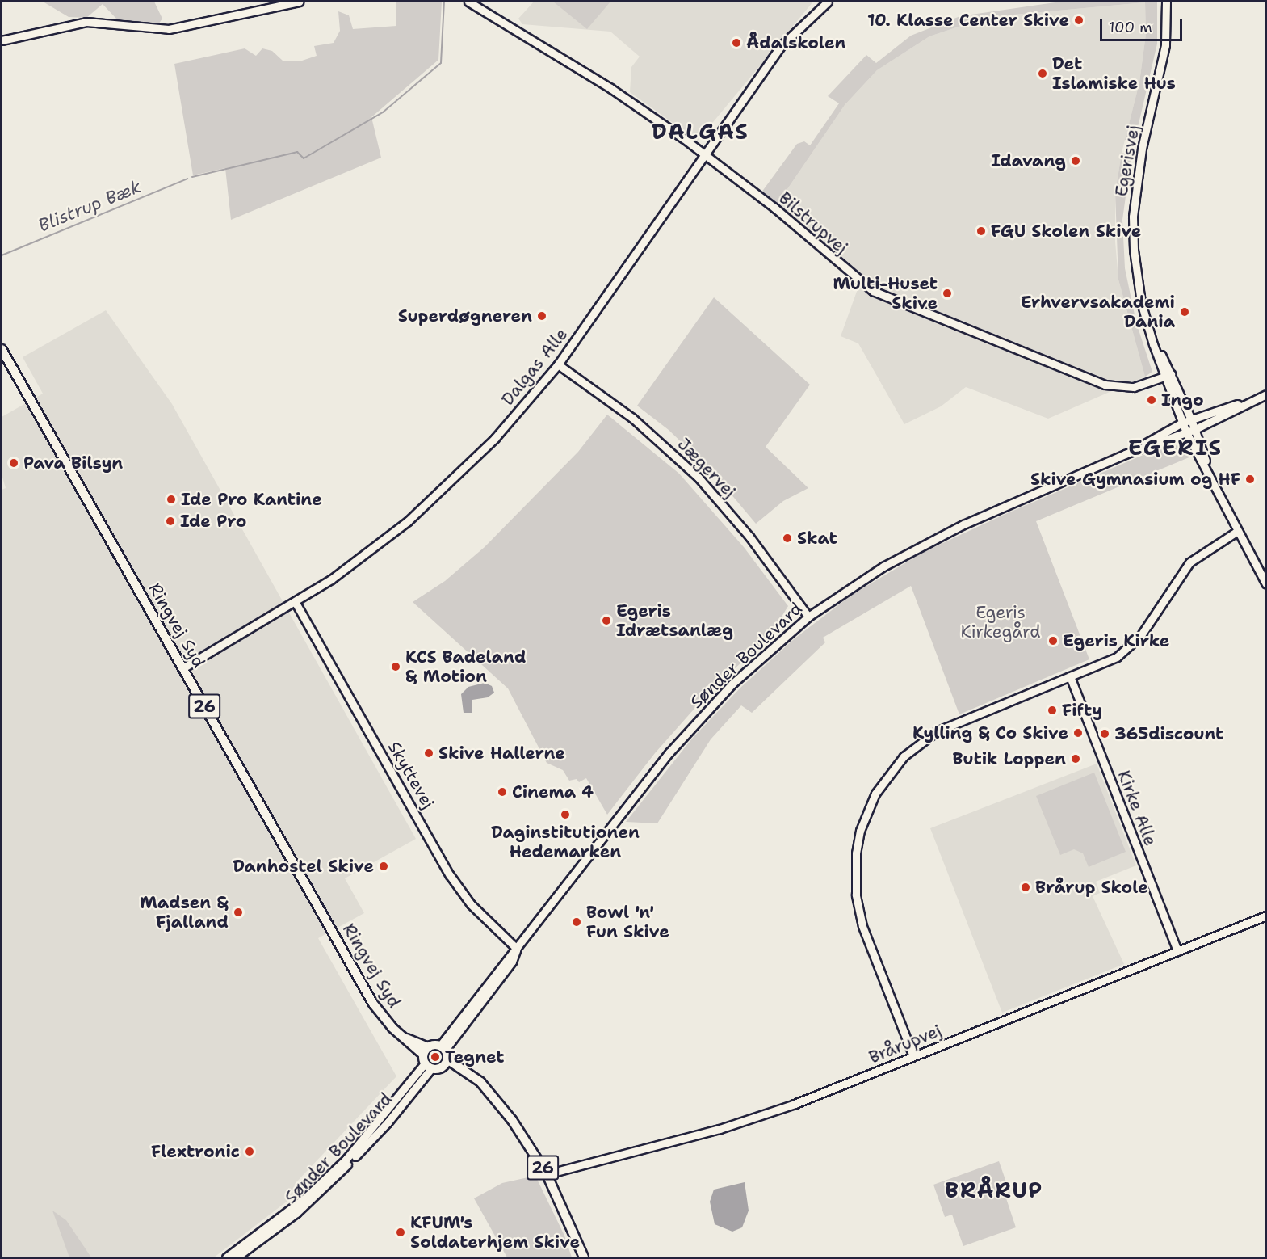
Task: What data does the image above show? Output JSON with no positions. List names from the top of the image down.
{
  "streets": {
    "main road": ["Ringvej Syd", "26"],
    "street": [
      "Egerisvej",
      "Bilstrupvej",
      "Dalgas Alle",
      "Jægervej",
      "Sønder Boulevard",
      "Skyttevej",
      "Kirke Alle",
      "Brårupvej"
    ]
  },
  "crossings": [
    ["Egerisvej", "Bilstrupvej"],
    ["Egerisvej", "Sønder Boulevard"],
    ["Bilstrupvej", "Dalgas Alle"],
    ["Dalgas Alle", "Jægervej"],
    ["Dalgas Alle", "Ringvej Syd"],
    ["Dalgas Alle", "Skyttevej"],
    ["Jægervej", "Sønder Boulevard"],
    ["Ringvej Syd", "Sønder Boulevard"],
    ["Ringvej Syd", "26"],
    ["Sønder Boulevard", "26"],
    ["Sønder Boulevard", "Skyttevej"],
    ["26", "Brårupvej"],
    ["Kirke Alle", "Brårupvej"]
  ],
  "districts": ["DALGAS", "EGERIS", "BRÅRUP"],
  "water": ["Blistrup Bæk"],
  "parks": ["Egeris Kirkegård"],
  "places": [
    "10. Klasse Center Skive",
    "Ådalskolen",
    "Det Islamiske Hus",
    "Idavang",
    "FGU Skolen Skive",
    "Multi-Huset Skive",
    "Erhvervsakademi Dania",
    "Superdøgneren",
    "Ingo",
    "Pava Bilsyn",
    "Skive Gymnasium og HF",
    "Ide Pro Kantine",
    "Ide Pro",
    "Skat",
    "Egeris Idrætsanlæg",
    "Egeris Kirke",
    "KCS Badeland & Motion",
    "Fifty",
    "Kylling & Co Skive",
    "365discount",
    "Skive Hallerne",
    "Butik Loppen",
    "Cinema 4",
    "Daginstitutionen Hedemarken",
    "Danhostel Skive",
    "Brårup Skole",
    "Madsen & Fjalland",
    "Bowl 'n' Fun Skive",
    "Tegnet",
    "Flextronic",
    "KFUM's Soldaterhjem Skive"
  ],
  "scale_bar": "100 m"
}
